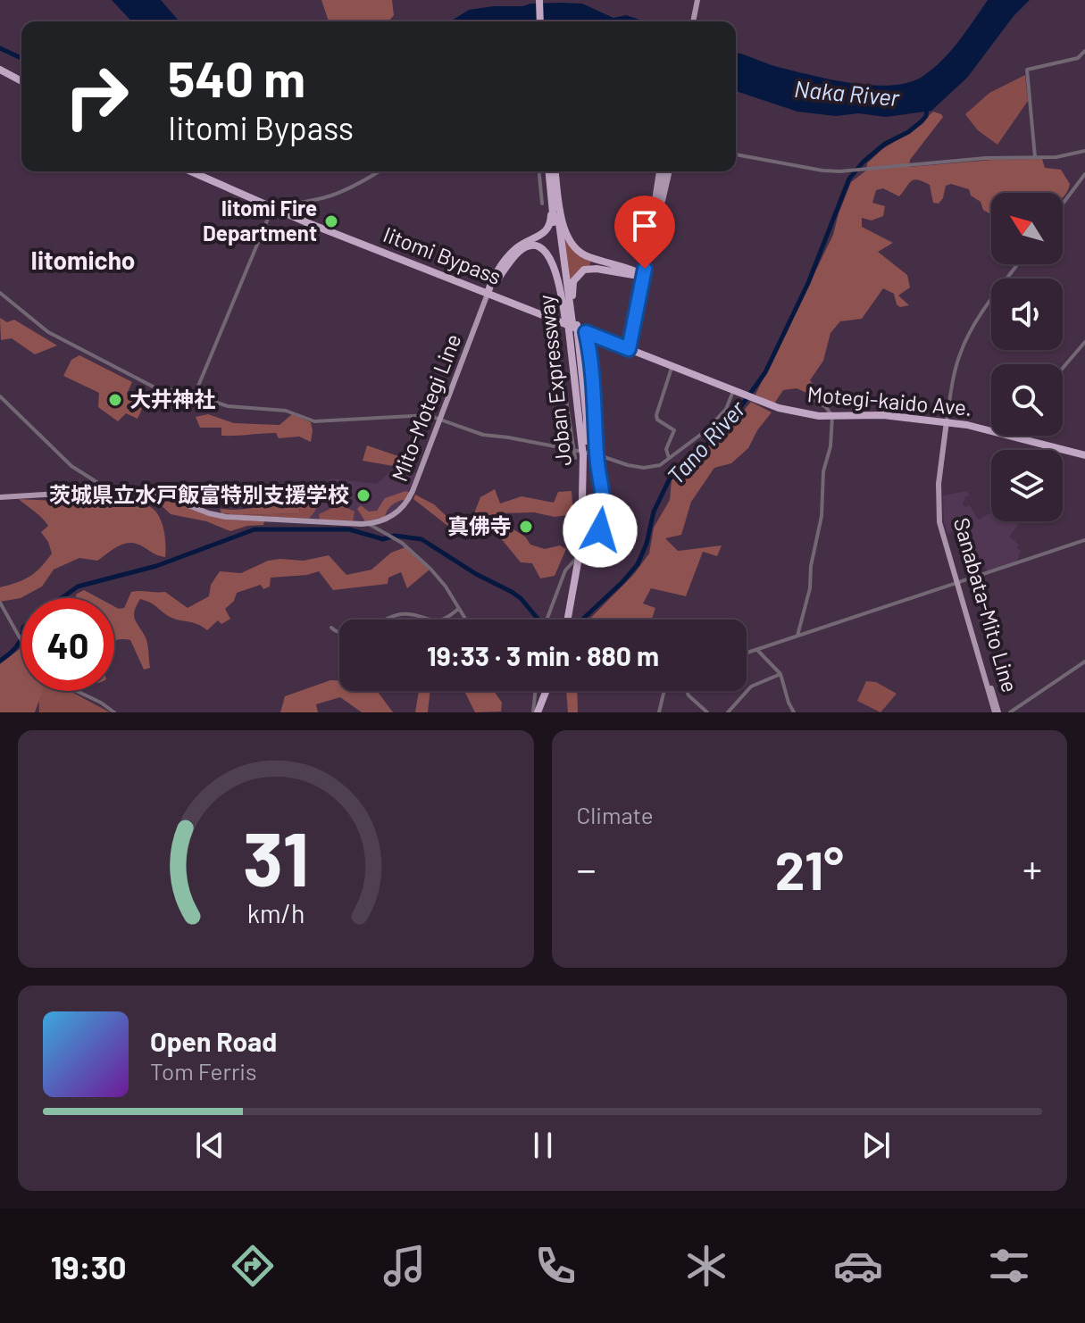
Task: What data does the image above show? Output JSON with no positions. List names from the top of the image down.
{
  "streets": {
    "highway": ["Iitomi Bypass", "Joban Expressway", "Motegi-kaido Ave."],
    "main road": ["Mito-Motegi Line", "Sanabata-Mito Line"]
  },
  "crossings": [
    ["Iitomi Bypass", "Joban Expressway"],
    ["Iitomi Bypass", "Motegi-kaido Ave."],
    ["Iitomi Bypass", "Mito-Motegi Line"],
    ["Motegi-kaido Ave.", "Sanabata-Mito Line"]
  ],
  "districts": ["Iitomicho"],
  "water": ["Naka River", "Tano River"],
  "places": [
    "Iitomi Fire Department",
    "大井神社",
    "茨城県立水戸飯富特別支援学校",
    "真佛寺"
  ],
  "north": "top left",
  "page": {
    "turn": ["540 m", "Iitomi Bypass"],
    "limit": "40",
    "trip": "19:33 · 3 min · 880 m",
    "tile": "Climate",
    "heat": ["−", "21°", "+"],
    "song": ["Open Road", "Tom Ferris"],
    "tabs": "19:30",
    "gauge": ["31", "km/h"]
  }
}
